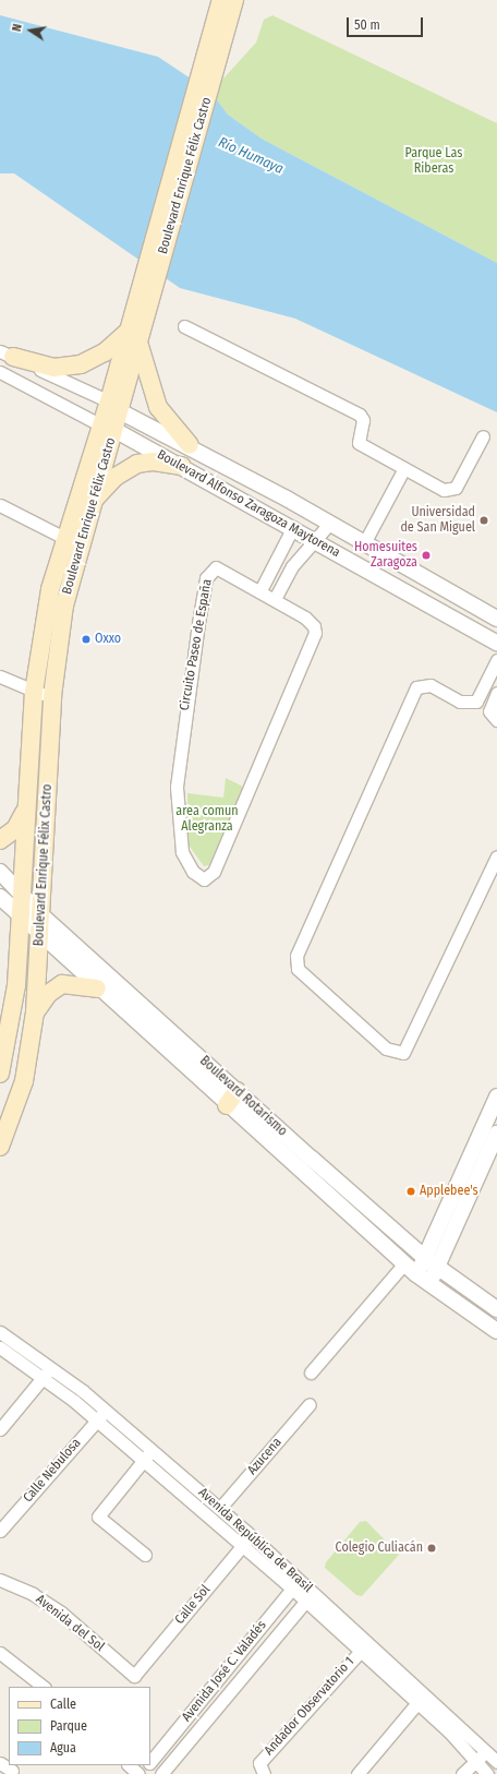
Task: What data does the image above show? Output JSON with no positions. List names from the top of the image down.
{
  "streets": {
    "main road": ["Boulevard Enrique Félix Castro"],
    "street": [
      "Boulevard Alfonso Zaragoza Maytorena",
      "Circuito Paseo de España",
      "Boulevard Rotarismo",
      "Azucena",
      "Calle Nebulosa",
      "Avenida República de Brasil",
      "Calle Sol",
      "Avenida del Sol",
      "Avenida José C. Valadés",
      "Andador Observatorio 1"
    ]
  },
  "crossings": [
    ["Boulevard Enrique Félix Castro", "Boulevard Alfonso Zaragoza Maytorena"],
    ["Boulevard Enrique Félix Castro", "Boulevard Rotarismo"],
    ["Azucena", "Avenida República de Brasil"],
    ["Calle Nebulosa", "Avenida República de Brasil"],
    ["Avenida República de Brasil", "Calle Sol"],
    ["Avenida República de Brasil", "Avenida José C. Valadés"],
    ["Avenida República de Brasil", "Andador Observatorio 1"],
    ["Calle Sol", "Avenida del Sol"]
  ],
  "water": ["Río Humaya"],
  "parks": ["Parque Las Riberas", "area comun Alegranza"],
  "places": [
    "Universidad de San Miguel",
    "Homesuites Zaragoza",
    "Oxxo",
    "Applebee's",
    "Colegio Culiacán"
  ],
  "legend": ["Calle", "Parque", "Agua"],
  "scale_bar": "50 m",
  "north": "left"
}
